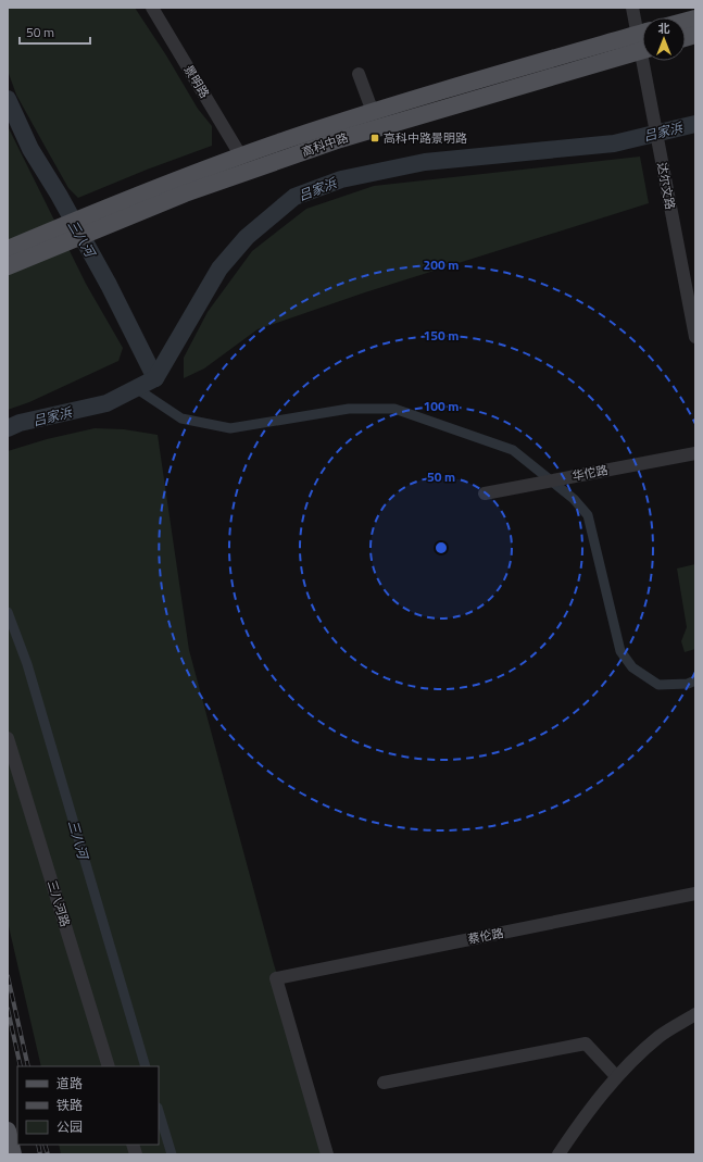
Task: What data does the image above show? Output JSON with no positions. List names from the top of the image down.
{
  "streets": {
    "main road": ["高科中路"],
    "street": [
      "景明路",
      "达尔文路",
      "华佗路",
      "三八河路",
      "蔡伦路"
    ]
  },
  "crossings": [
    ["景明路", "高科中路"]
  ],
  "water": ["吕家浜", "三八河"],
  "places": {
    "transit": ["高科中路景明路"]
  },
  "legend": ["道路", "铁路", "公园"],
  "scale_bar": "50 m",
  "north": "top",
  "rings": [
    "200 m",
    "150 m",
    "100 m",
    "50 m"
  ]
}
